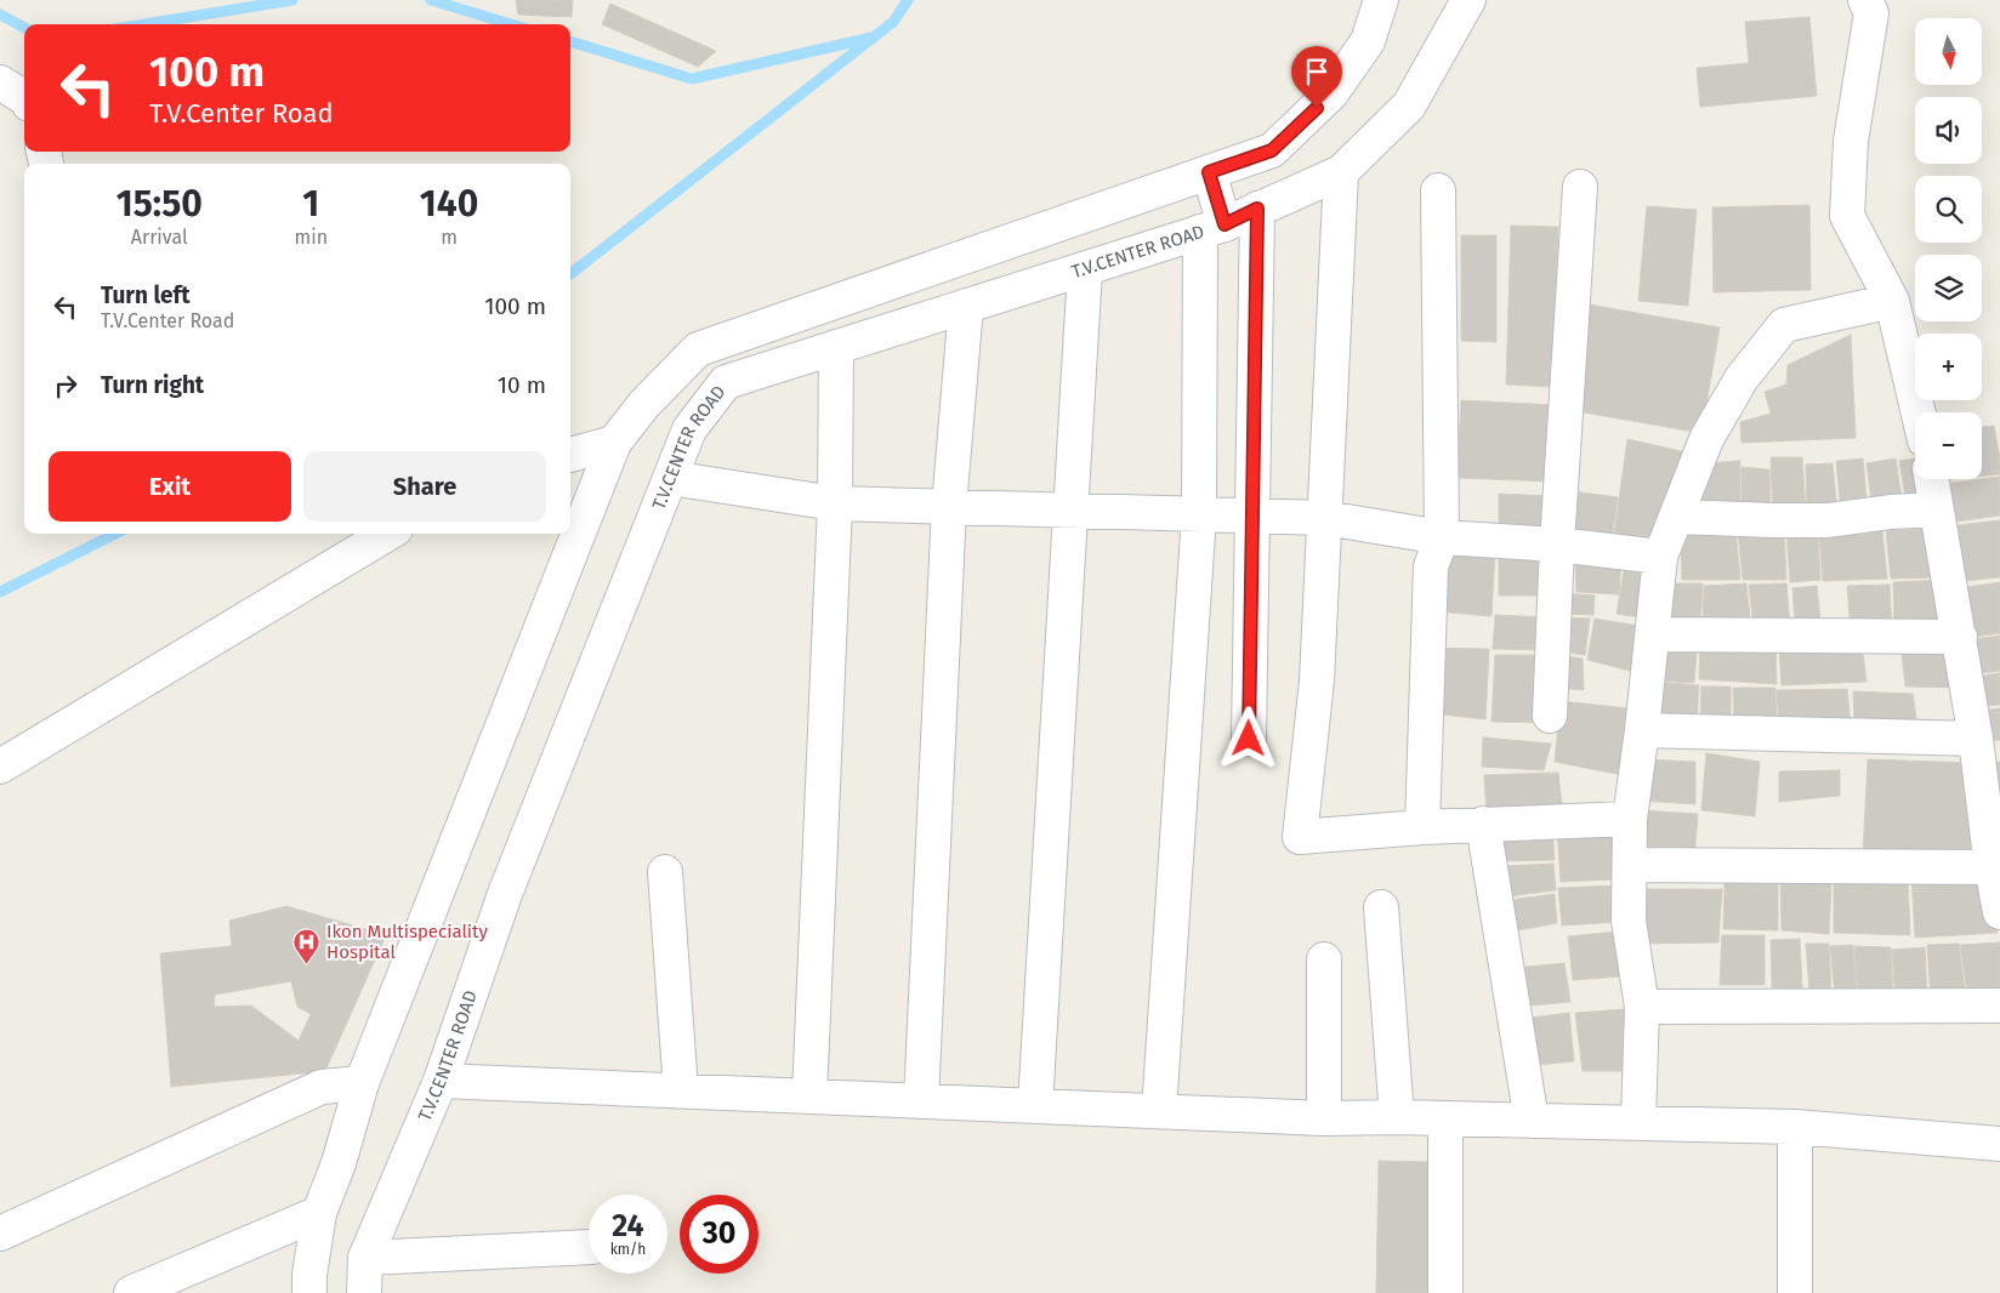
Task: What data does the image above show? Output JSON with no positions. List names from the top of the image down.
{
  "streets": {
    "street": ["T.V.CENTER ROAD"]
  },
  "places": {
    "hospital": ["Ikon Multispeciality Hospital"]
  },
  "north": "bottom",
  "page": {
    "map_buttons": ["+", "−"],
    "turn": ["100 m", "T.V.Center Road"],
    "eta": [
      "15:50",
      "Arrival",
      "1",
      "min",
      "140",
      "m"
    ],
    "list": [
      {
        "name": "Turn left",
        "note": "T.V.Center Road",
        "value": "100 m"
      },
      {
        "name": "Turn right",
        "value": "10 m"
      }
    ],
    "buttons": ["Exit", "Share"],
    "speed": "24 km/h",
    "limit": "30"
  }
}
